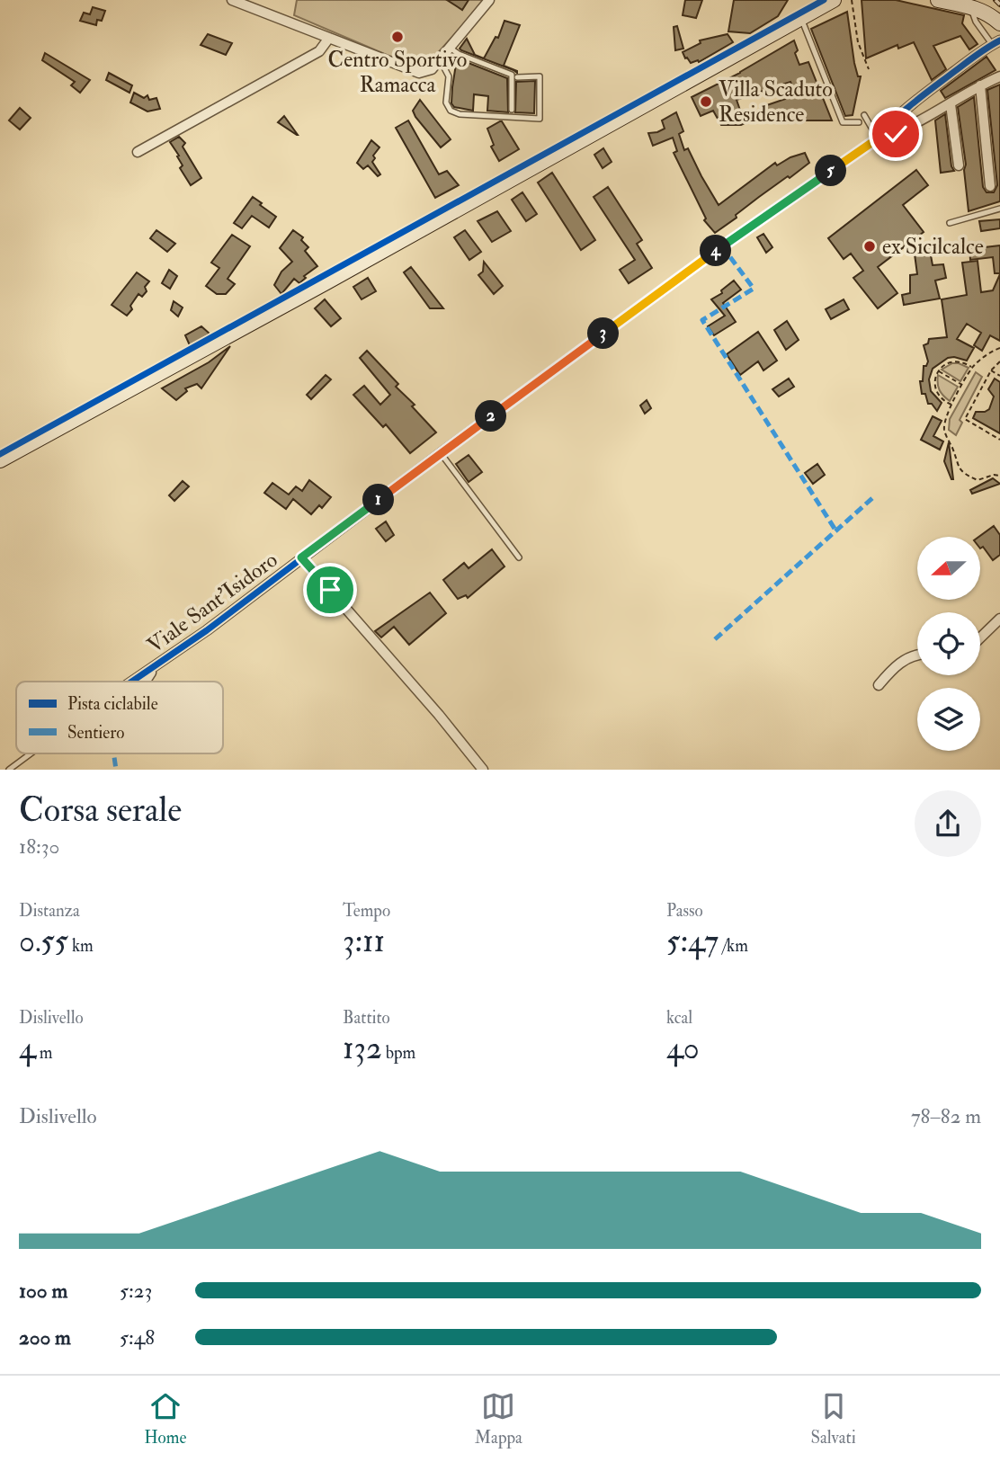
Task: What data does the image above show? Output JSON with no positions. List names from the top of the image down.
{
  "streets": {
    "street": ["Viale Sant'Isidoro"]
  },
  "places": ["Centro Sportivo Ramacca", "Villa Scaduto Residence", "ex Sicilcalce"],
  "legend": ["Pista ciclabile", "Sentiero"],
  "north": "left",
  "page": {
    "pins": [
      "5",
      "4",
      "3",
      "2",
      "1"
    ],
    "heading": ["Corsa serale", "18:30"],
    "stats": [
      ["Distanza", "0.55 km"],
      ["Tempo", "3:11"],
      ["Passo", "5:47 /km"],
      ["Dislivello", "4 m"],
      ["Battito", "132 bpm"],
      ["kcal", "40"]
    ],
    "chart": ["Dislivello", "78–82 m"],
    "list": [
      {
        "name": "100 m",
        "note": "5:23"
      },
      {
        "name": "200 m",
        "note": "5:48"
      }
    ],
    "tabs": ["Home", "Mappa", "Salvati"]
  }
}
